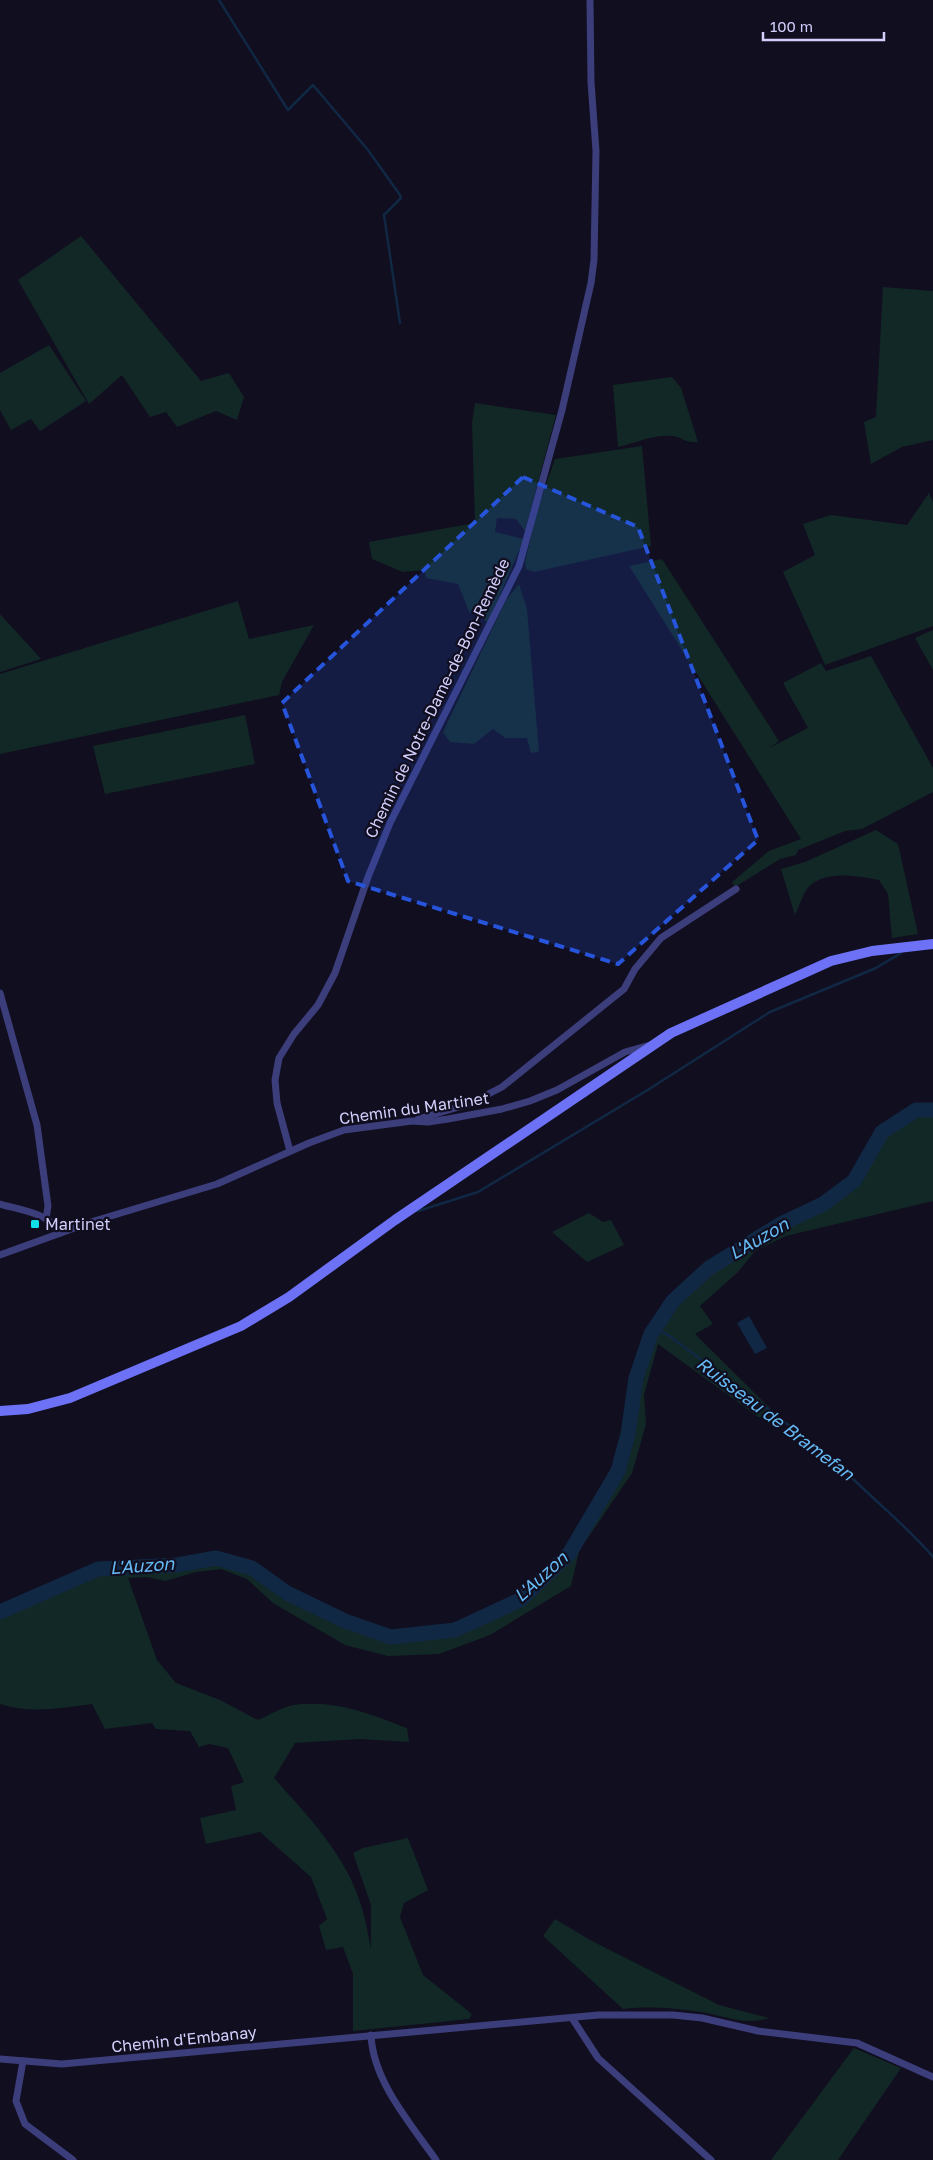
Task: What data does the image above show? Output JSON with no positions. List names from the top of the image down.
{
  "streets": {
    "street": ["Chemin de Notre-Dame-de-Bon-Remède", "Chemin du Martinet", "Chemin d'Embanay"]
  },
  "crossings": [
    ["Chemin de Notre-Dame-de-Bon-Remède", "Chemin du Martinet"]
  ],
  "water": ["L'Auzon", "Ruisseau de Bramefan"],
  "places": {
    "transit": ["Martinet"]
  },
  "scale_bar": "100 m"
}
